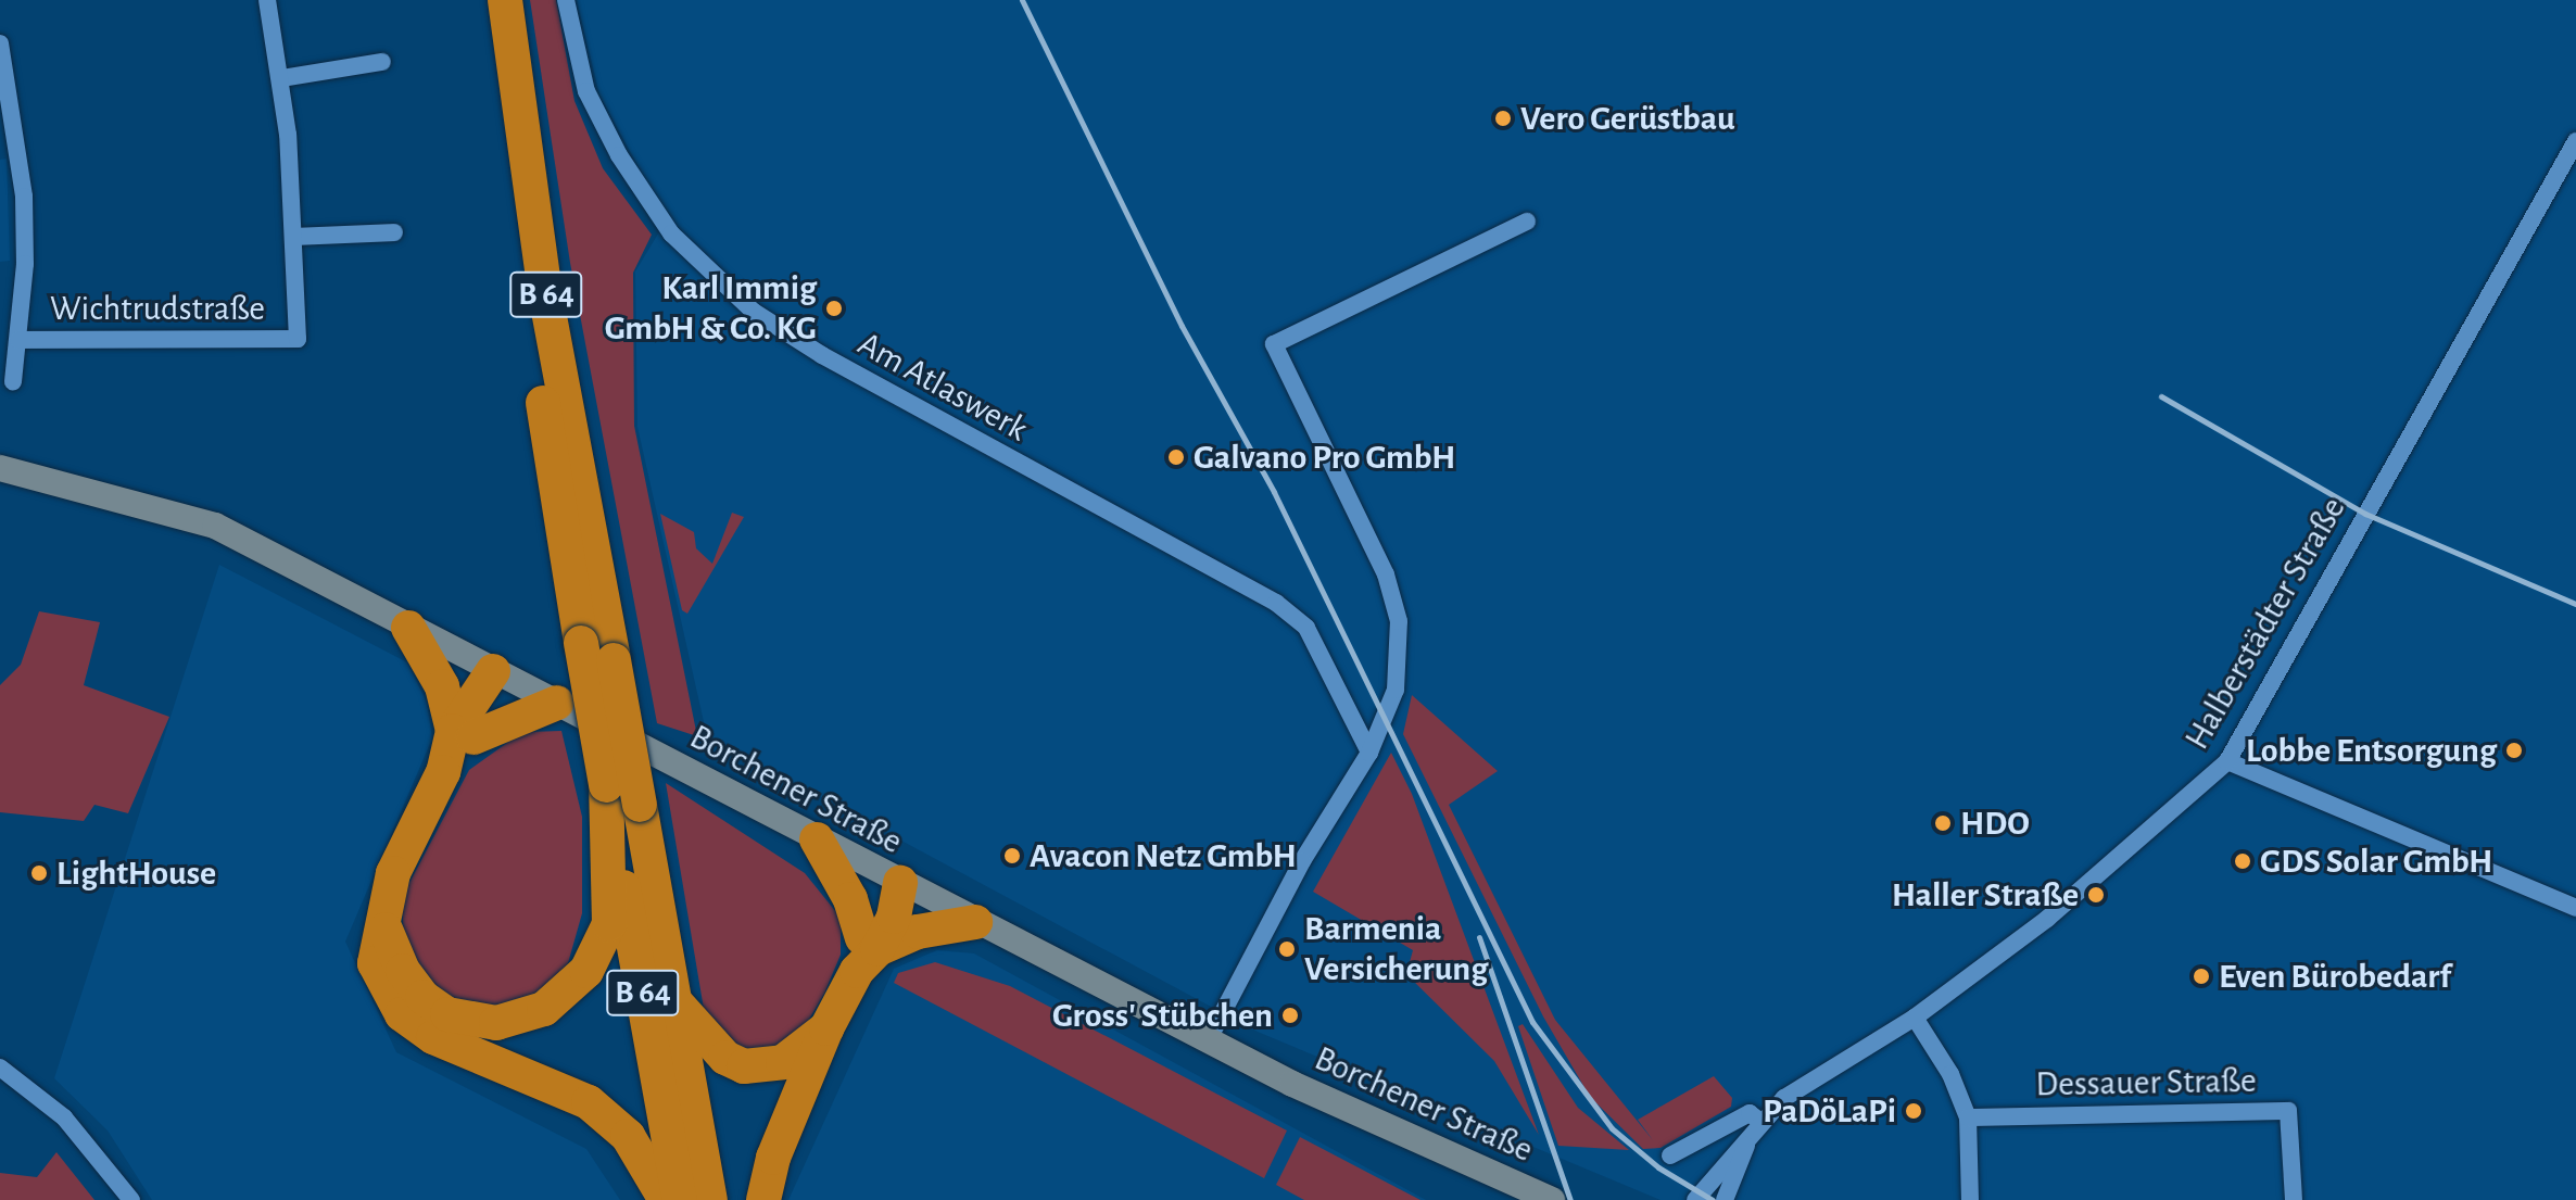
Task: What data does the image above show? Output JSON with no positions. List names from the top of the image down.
{
  "streets": {
    "highway": ["B 64"],
    "main road": ["Borchener Straße"],
    "street": [
      "Wichtrudstraße",
      "Am Atlaswerk",
      "Halberstädter Straße",
      "Dessauer Straße"
    ]
  },
  "places": [
    "Vero Gerüstbau",
    "Karl Immig GmbH & Co. KG",
    "Galvano Pro GmbH",
    "Lobbe Entsorgung",
    "HDO",
    "Avacon Netz GmbH",
    "GDS Solar GmbH",
    "LightHouse",
    "Haller Straße",
    "Barmenia Versicherung",
    "Even Bürobedarf",
    "Gross' Stübchen",
    "PaDöLaPi"
  ]
}
